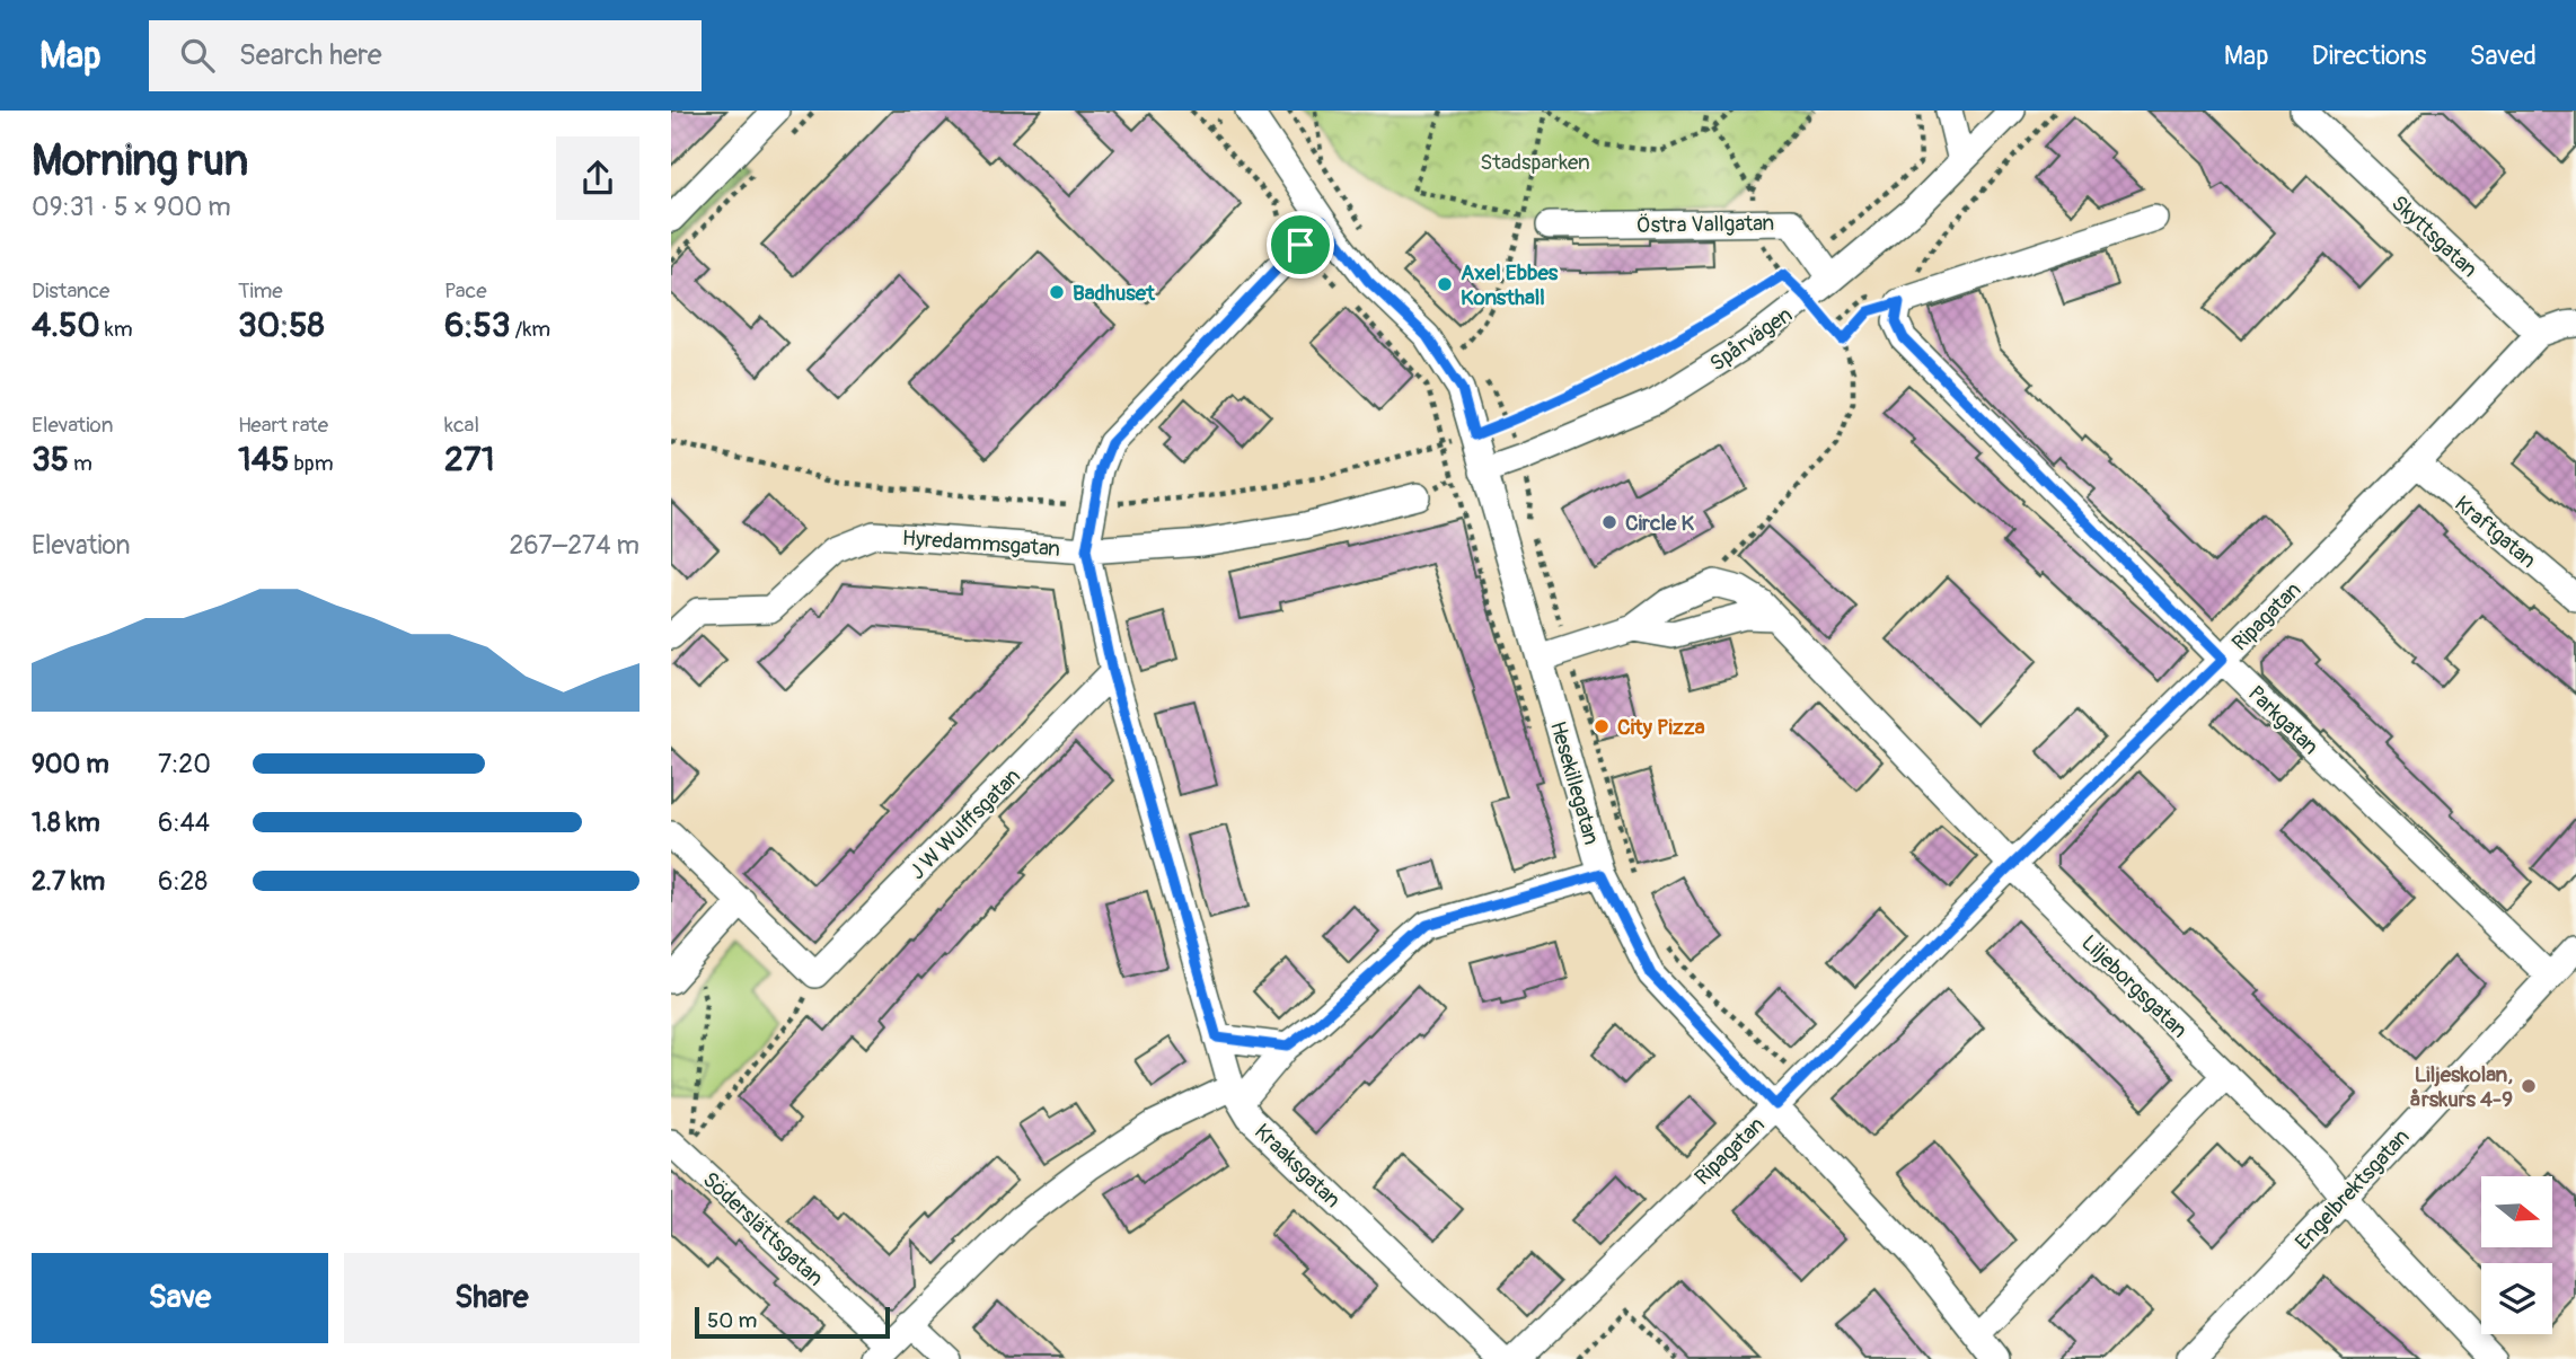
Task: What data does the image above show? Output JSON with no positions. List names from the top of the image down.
{
  "streets": {
    "street": [
      "Östra Vallgatan",
      "Skyttsgatan",
      "Spårvägen",
      "Kraftgatan",
      "Hyredammsgatan",
      "Ripagatan",
      "Parkgatan",
      "Hesekillegatan",
      "J W Wulffsgatan",
      "Liljeborgsgatan",
      "Kraaksgatan",
      "Engelbrektsgatan",
      "Söderslättsgatan"
    ]
  },
  "crossings": [
    ["Östra Vallgatan", "Spårvägen"],
    ["Skyttsgatan", "Ripagatan"],
    ["Spårvägen", "Hesekillegatan"],
    ["Kraftgatan", "Ripagatan"],
    ["Hyredammsgatan", "Kraaksgatan"],
    ["Ripagatan", "Parkgatan"],
    ["Ripagatan", "Hesekillegatan"],
    ["Ripagatan", "Liljeborgsgatan"],
    ["Parkgatan", "Engelbrektsgatan"],
    ["J W Wulffsgatan", "Kraaksgatan"],
    ["Liljeborgsgatan", "Engelbrektsgatan"]
  ],
  "parks": ["Stadsparken"],
  "places": [
    "Axel Ebbes Konsthall",
    "Badhuset",
    "Circle K",
    "City Pizza",
    "Liljeskolan, årskurs 4-9"
  ],
  "scale_bar": "50 m",
  "north": "right",
  "page": {
    "header": "Map",
    "search": "Search here",
    "nav": ["Map", "Directions", "Saved"],
    "heading": ["Morning run", "09:31 · 5 × 900 m"],
    "stats": [
      ["Distance", "4.50 km"],
      ["Time", "30:58"],
      ["Pace", "6:53 /km"],
      ["Elevation", "35 m"],
      ["Heart rate", "145 bpm"],
      ["kcal", "271"]
    ],
    "chart": ["Elevation", "267–274 m"],
    "list": [
      {
        "name": "900 m",
        "note": "7:20"
      },
      {
        "name": "1.8 km",
        "note": "6:44"
      },
      {
        "name": "2.7 km",
        "note": "6:28"
      }
    ],
    "buttons": ["Save", "Share"],
    "scale": "50 m"
  }
}
